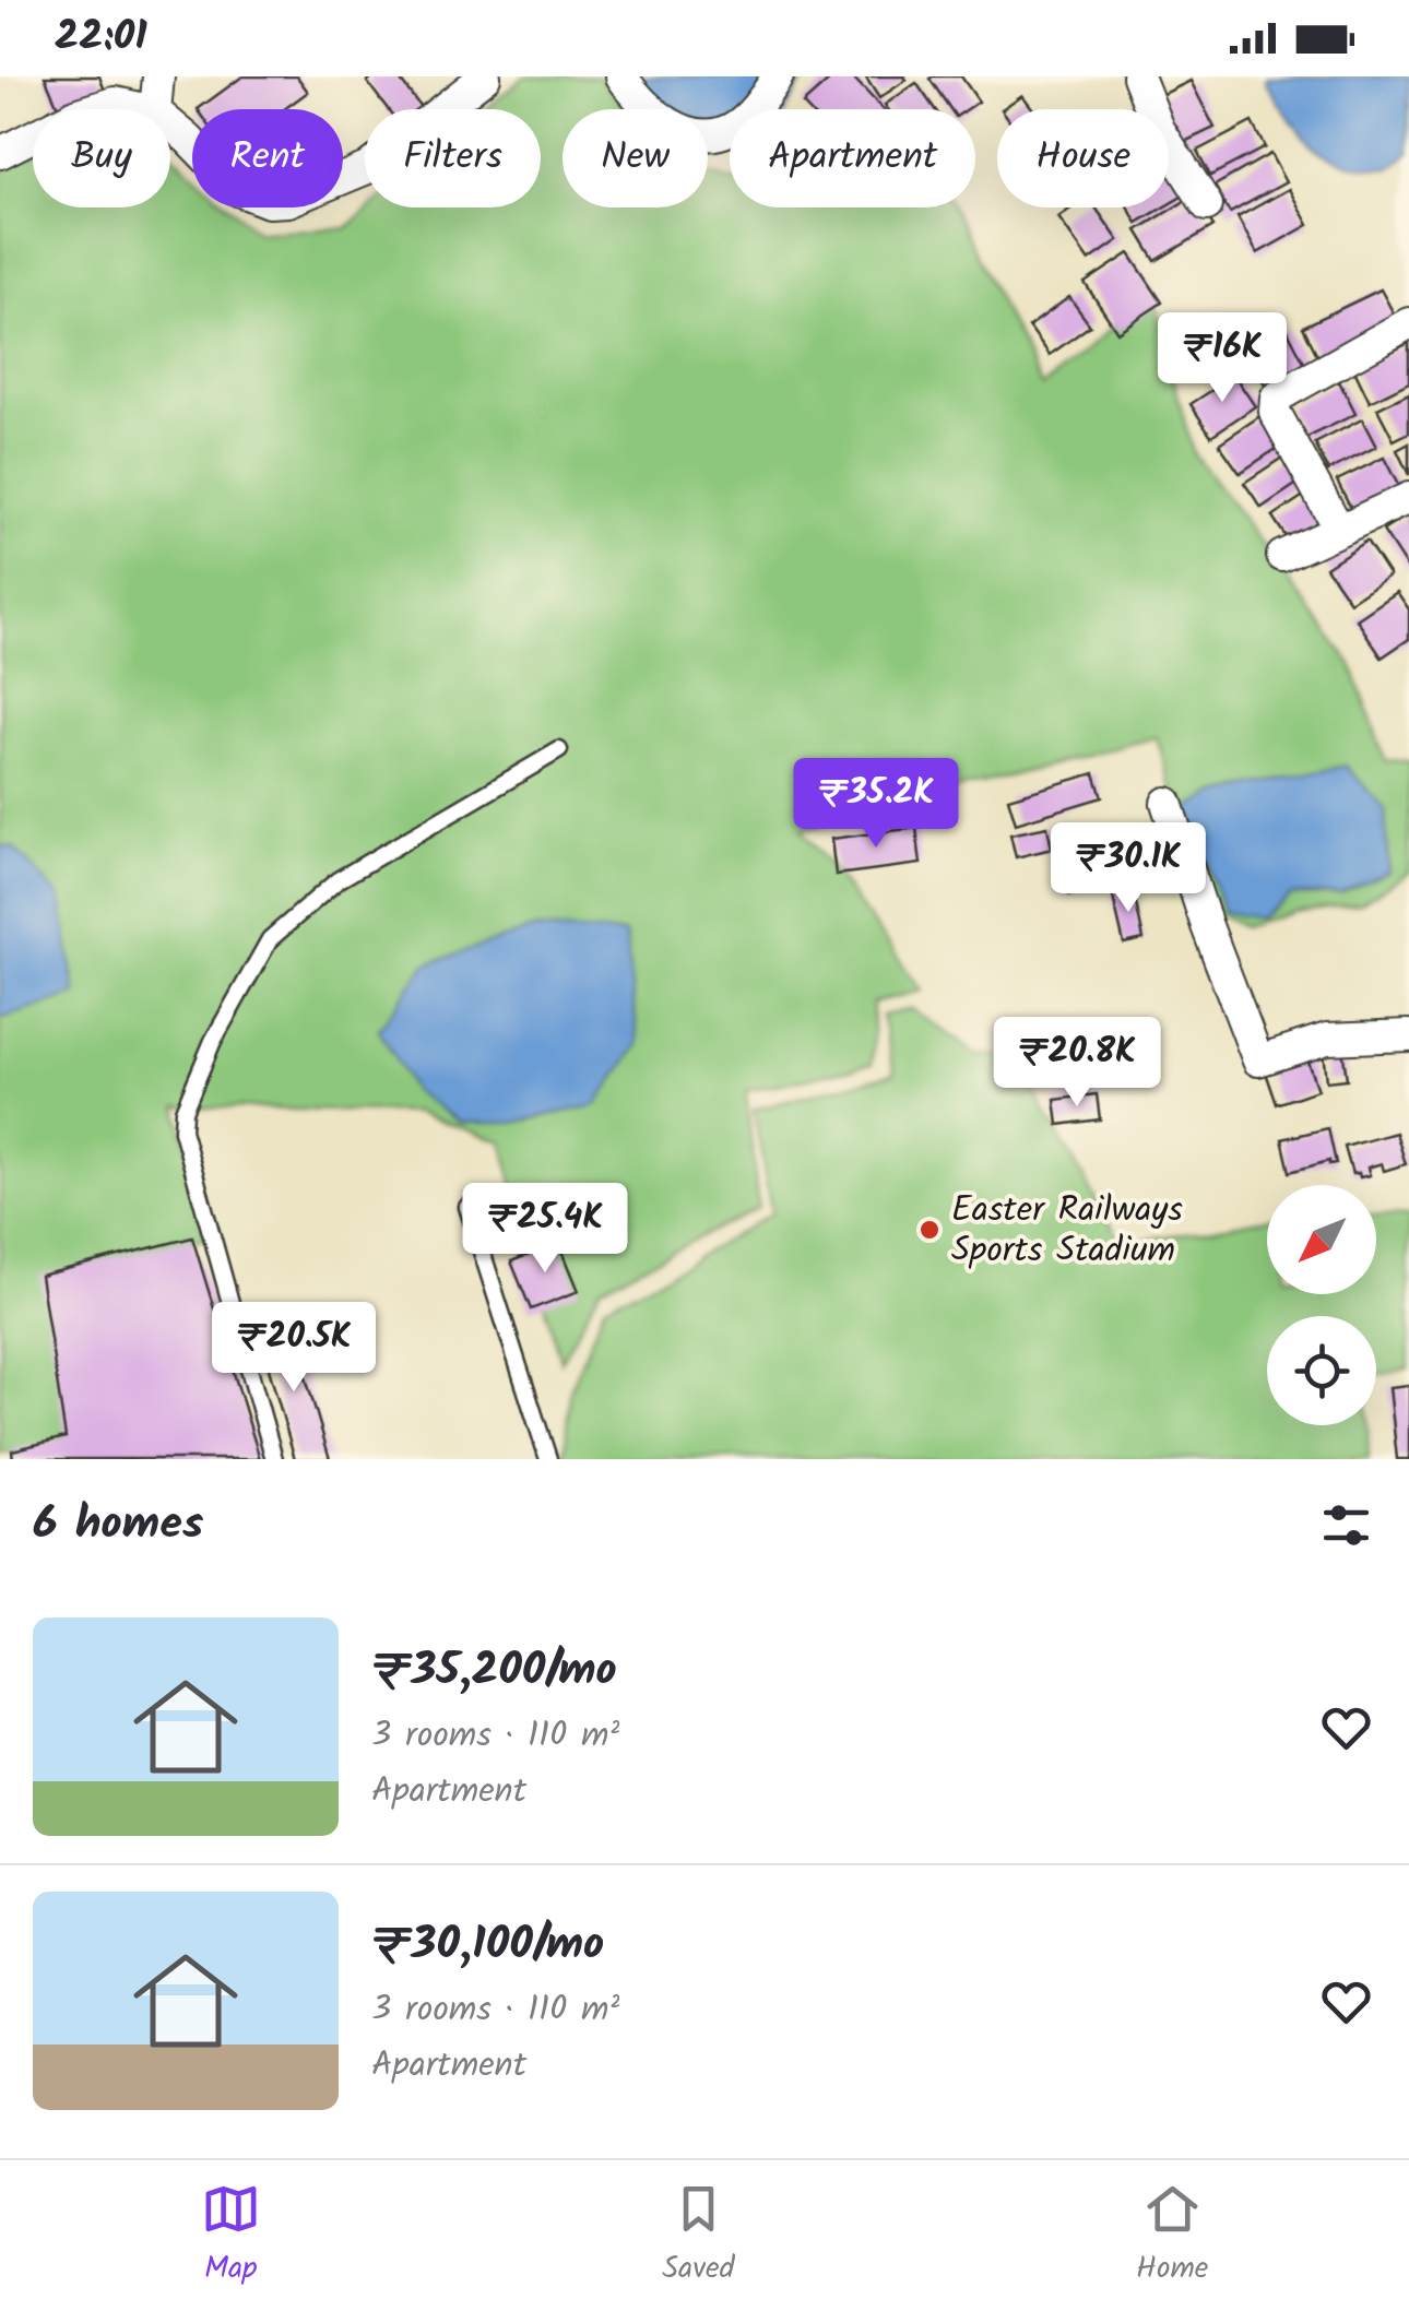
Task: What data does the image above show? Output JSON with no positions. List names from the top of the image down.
{
  "places": ["Easter Railways Sports Stadium"],
  "north": "bottom left",
  "page": {
    "status": "22:01",
    "chip": [
      "Buy",
      "Rent",
      "Filters",
      "New",
      "Apartment",
      "House"
    ],
    "price": [
      "₹16K",
      "₹35.2K",
      "₹30.1K",
      "₹20.8K",
      "₹25.4K",
      "₹20.5K"
    ],
    "heading": "6 homes",
    "list": [
      {
        "name": "₹35,200/mo",
        "note": "3 rooms · 110 m² · Apartment"
      },
      {
        "name": "₹30,100/mo",
        "note": "3 rooms · 110 m² · Apartment"
      }
    ],
    "tabs": ["Map", "Saved", "Home"]
  }
}
